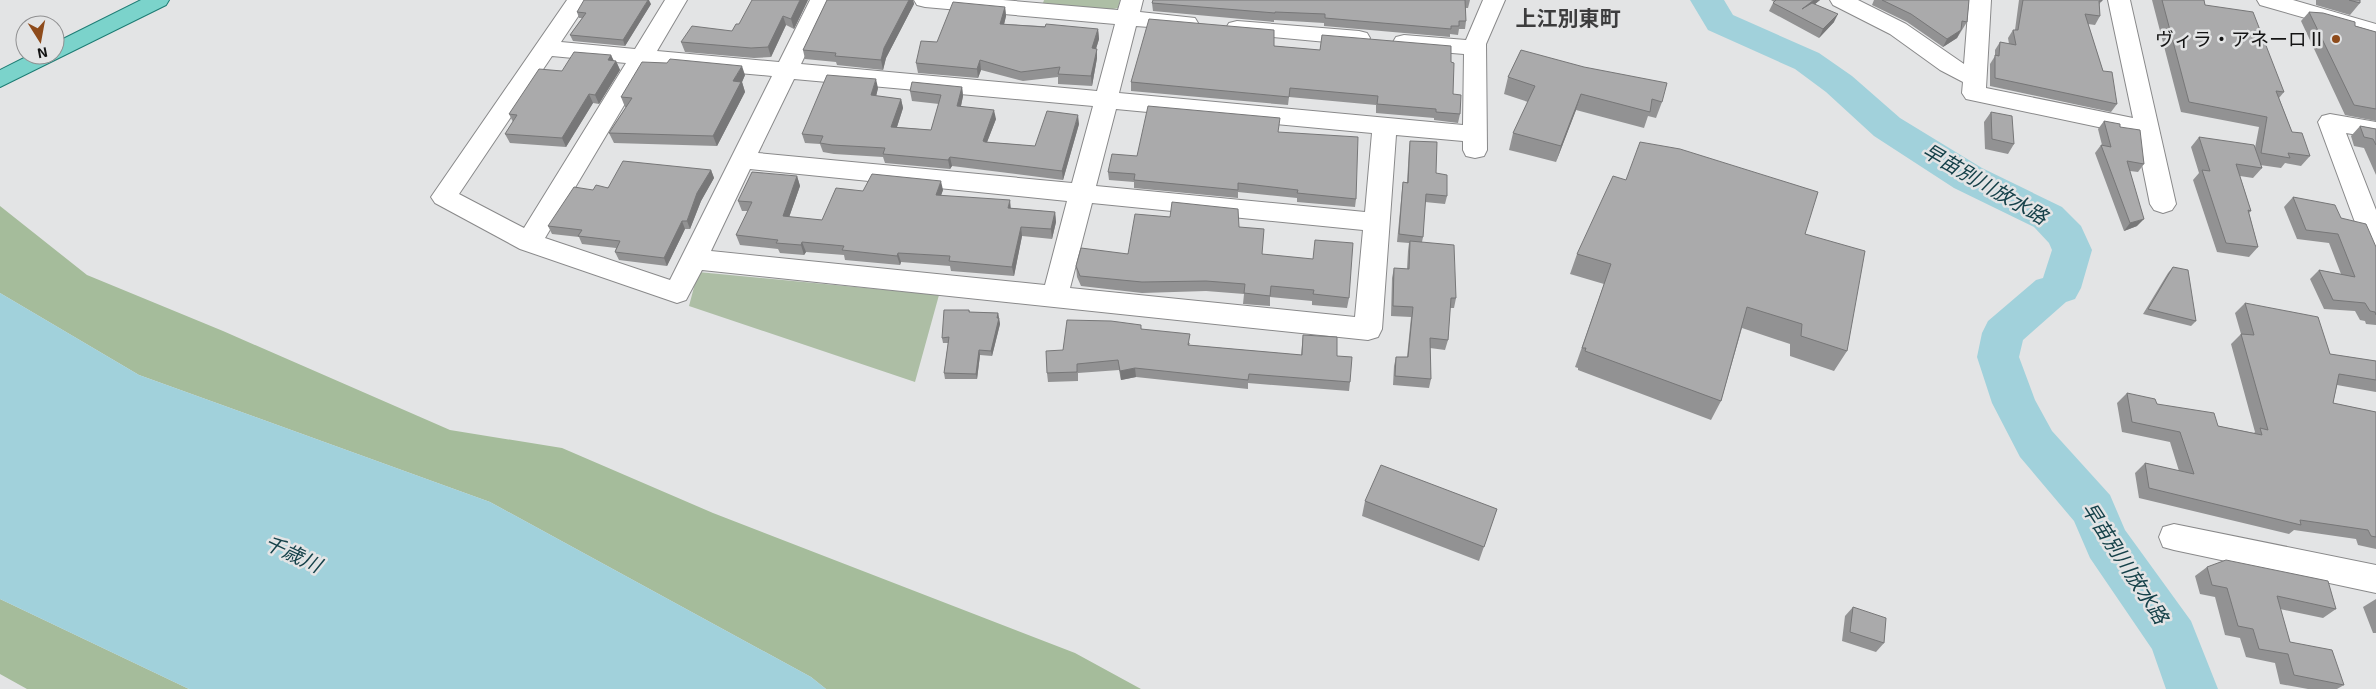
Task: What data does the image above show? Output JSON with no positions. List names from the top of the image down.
{
  "districts": ["上江別東町"],
  "water": ["早苗別川放水路", "千歳川"],
  "places": ["ヴィラ・アネーロⅡ"],
  "north": "bottom"
}
